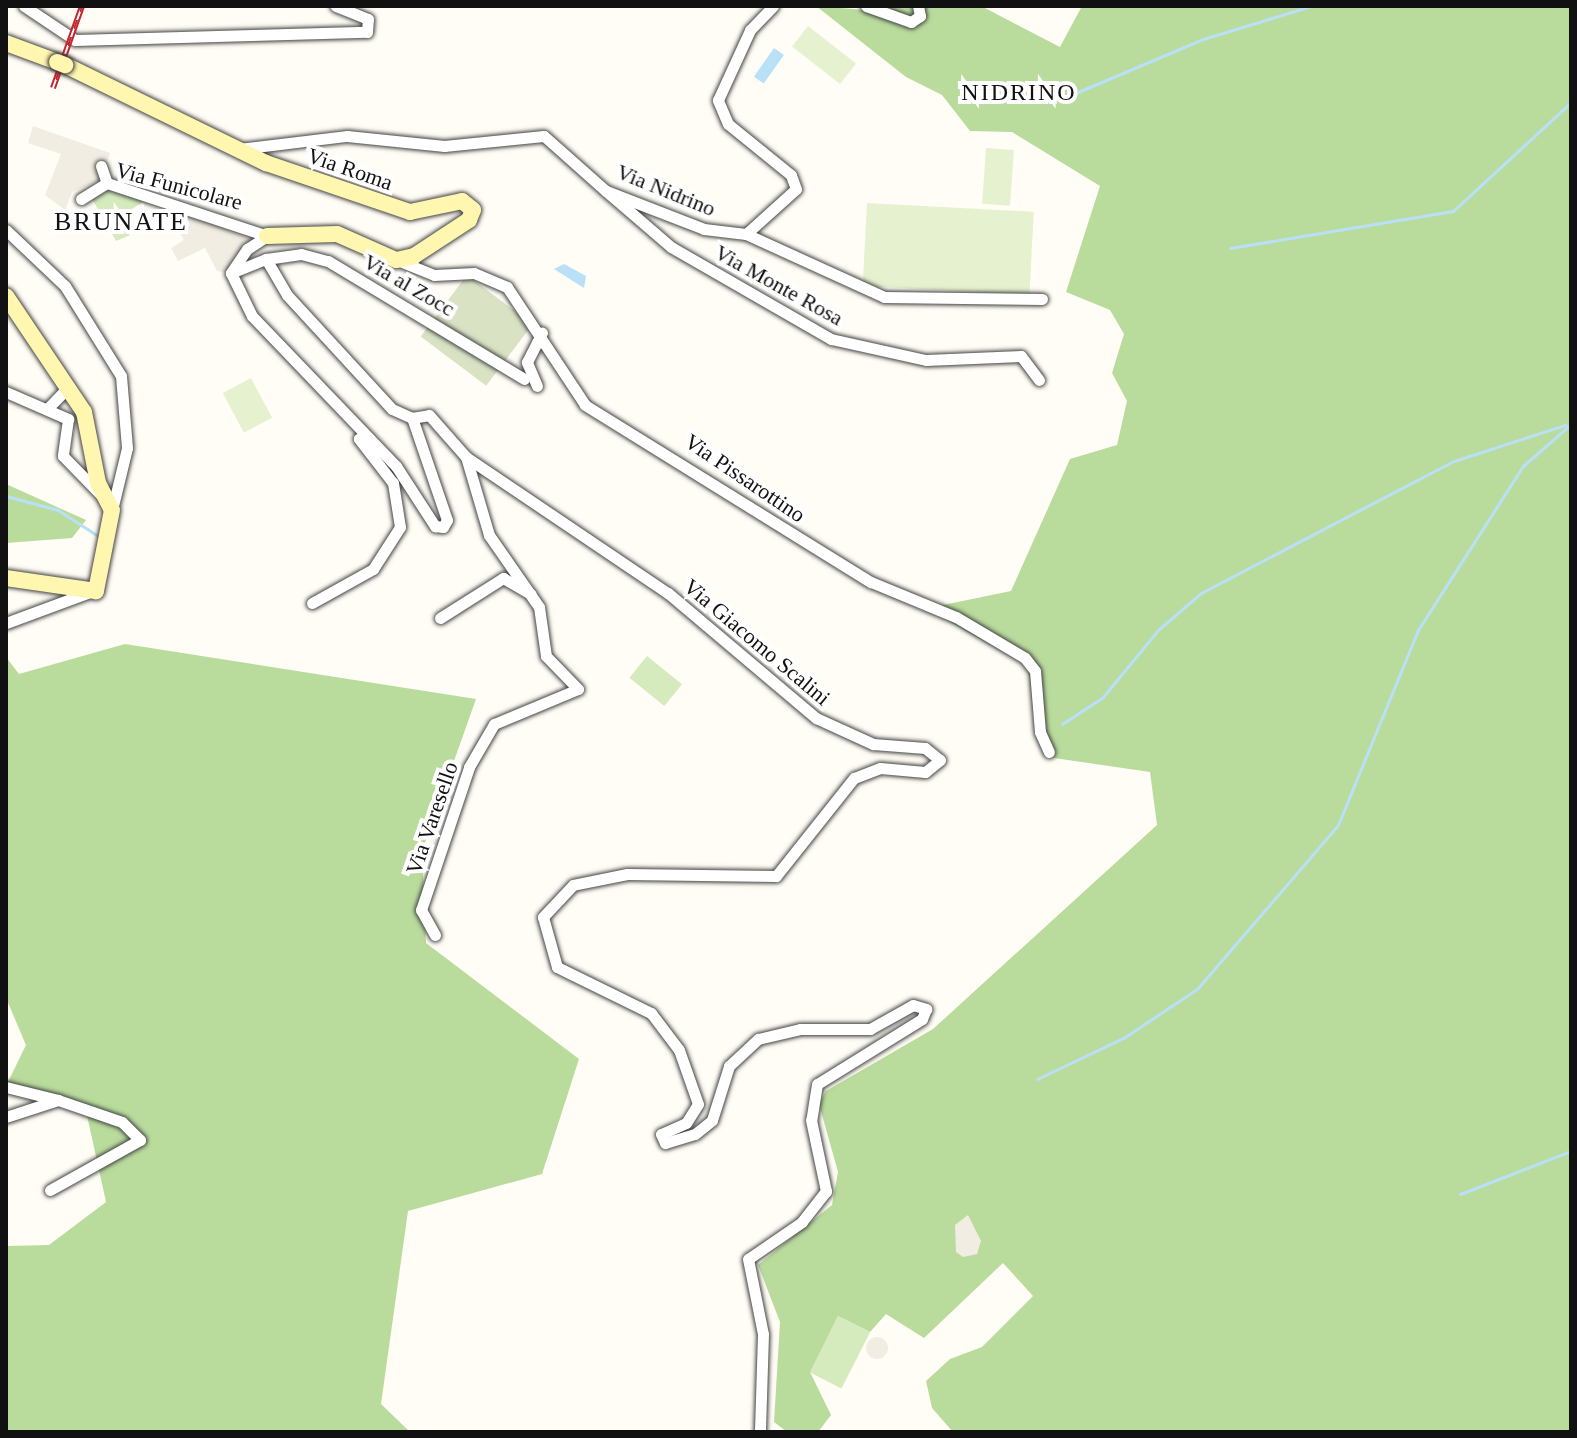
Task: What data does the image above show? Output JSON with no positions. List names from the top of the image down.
{
  "streets": {
    "street": [
      "Via Roma",
      "Via Funicolare",
      "Via Nidrino",
      "Via al Zocc",
      "Via Monte Rosa",
      "Via Pissarottino",
      "Via Giacomo Scalini",
      "Via Varesello"
    ]
  },
  "crossings": [
    ["Via Roma", "Via Nidrino"],
    ["Via Roma", "Via Pissarottino"],
    ["Via Nidrino", "Via Monte Rosa"],
    ["Via Giacomo Scalini", "Via Varesello"]
  ],
  "districts": ["NIDRINO", "BRUNATE"]
}
